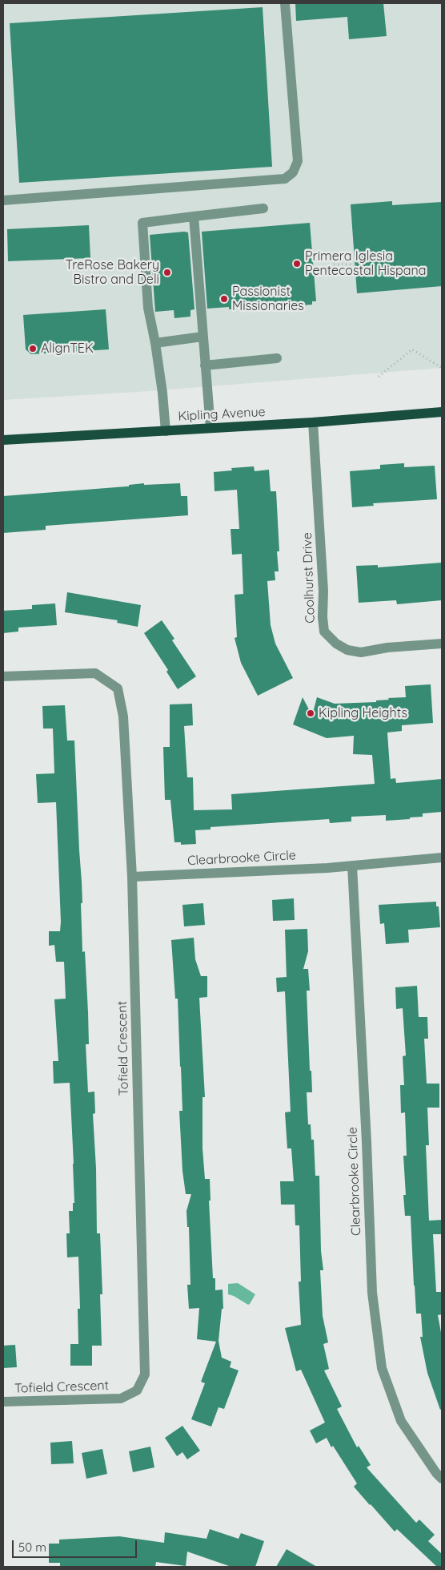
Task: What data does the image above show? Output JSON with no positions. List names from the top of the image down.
{
  "streets": {
    "main road": ["Kipling Avenue"],
    "street": ["Coolhurst Drive", "Clearbrooke Circle", "Tofield Crescent"]
  },
  "crossings": [
    ["Kipling Avenue", "Coolhurst Drive"],
    ["Clearbrooke Circle", "Tofield Crescent"]
  ],
  "places": [
    "Primera Iglesia Pentecostal Hispana",
    "TreRose Bakery Bistro and Deli",
    "Passionist Missionaries",
    "AlignTEK",
    "Kipling Heights"
  ],
  "scale_bar": "50 m"
}
